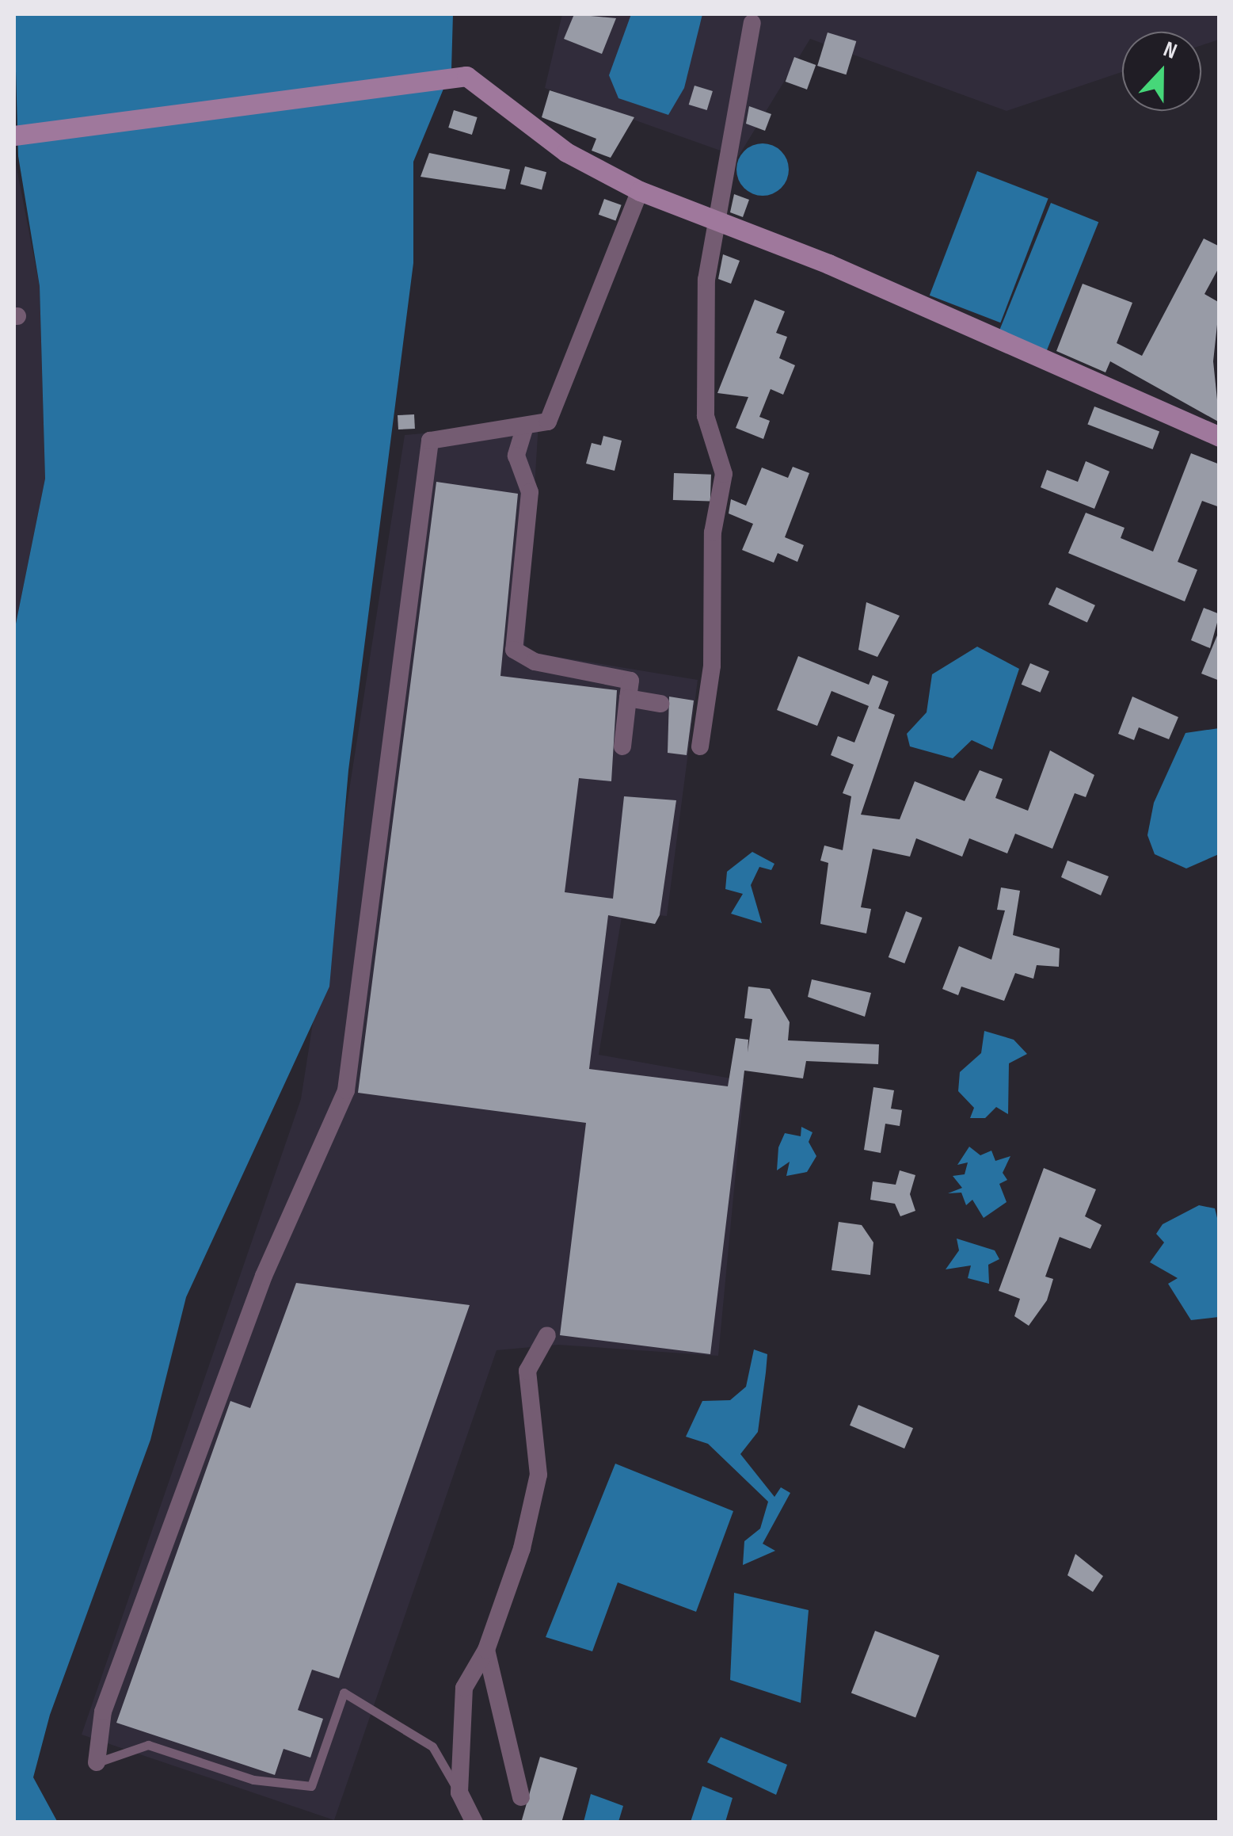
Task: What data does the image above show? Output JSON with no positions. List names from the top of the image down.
{
  "north": "top"
}
